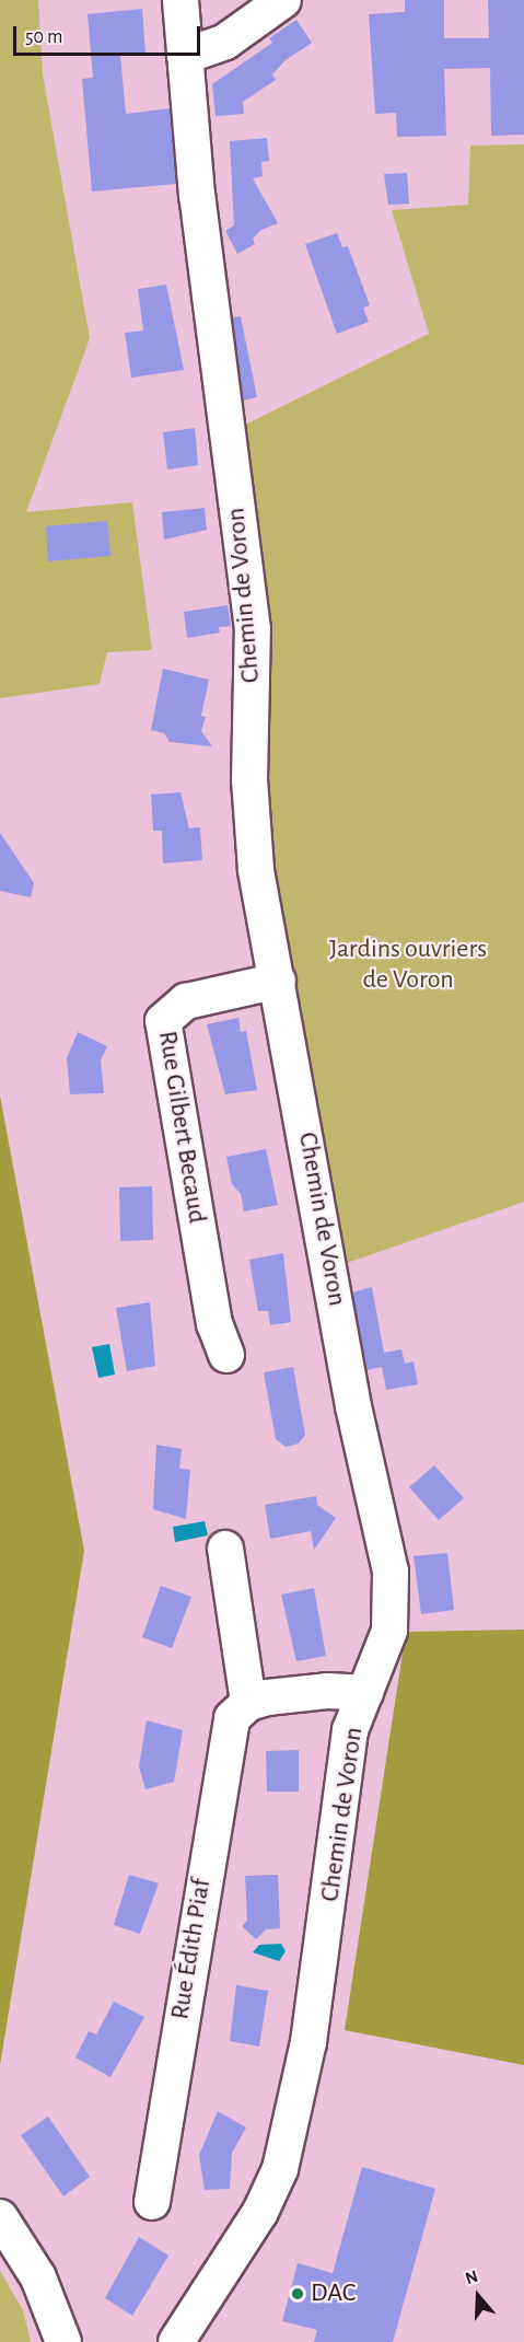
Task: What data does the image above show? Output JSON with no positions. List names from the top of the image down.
{
  "streets": {
    "street": ["Chemin de Voron", "Rue Gilbert Becaud", "Rue Édith Piaf"]
  },
  "crossings": [
    ["Chemin de Voron", "Rue Gilbert Becaud"]
  ],
  "parks": ["Jardins ouvriers de Voron"],
  "places": ["DAC"],
  "scale_bar": "50 m",
  "north": "top"
}
